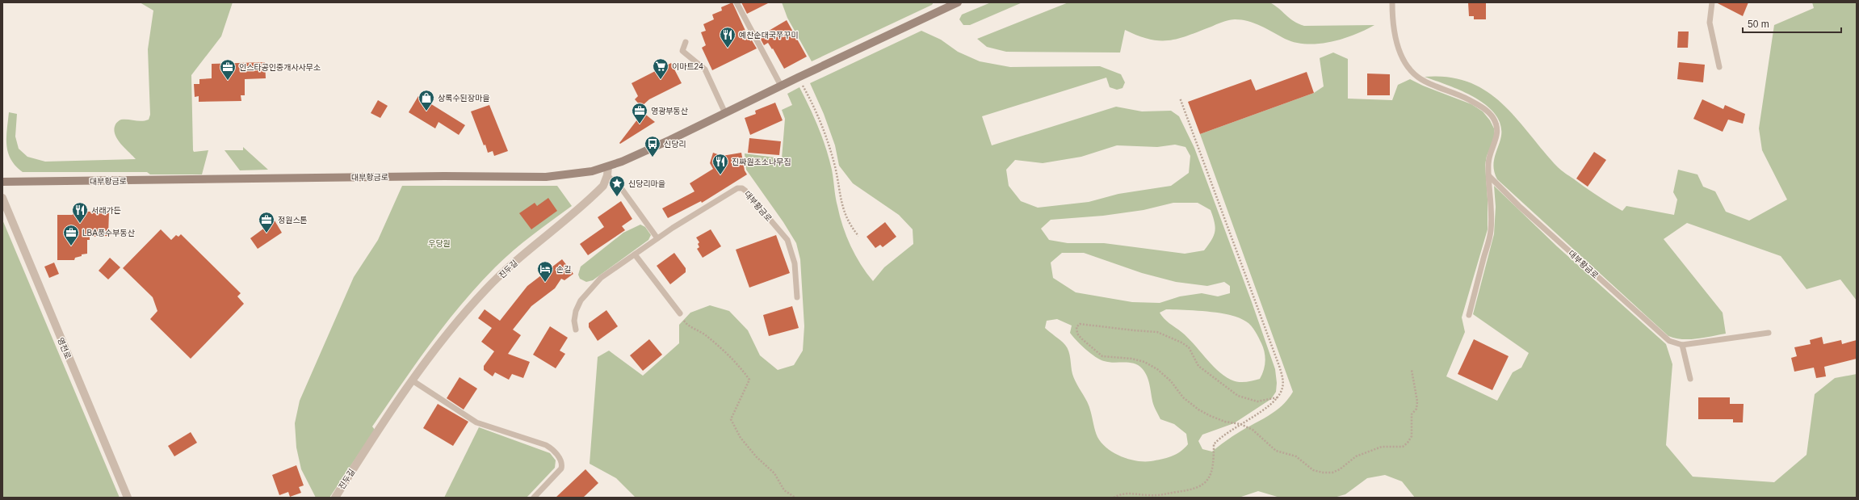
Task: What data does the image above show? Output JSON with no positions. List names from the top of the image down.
{
  "streets": {
    "main road": ["대부황금로"],
    "street": ["진두길", "영전로"]
  },
  "crossings": [
    ["대부황금로", "진두길"]
  ],
  "parks": ["우당원"],
  "places": {
    "restaurant": ["예찬순대국쭈꾸미", "진짜원조소나무집", "서래가든"],
    "supermarket": ["이마트24"],
    "office": [
      "인스타공인중개사사무소",
      "영광부동산",
      "정원스톤",
      "LBA풍수부동산"
    ],
    "shop": ["상록수된장마을"],
    "bus stop": ["신당리"],
    "place": ["신당리마을"],
    "hotel": ["손길"]
  },
  "scale_bar": "50 m"
}
